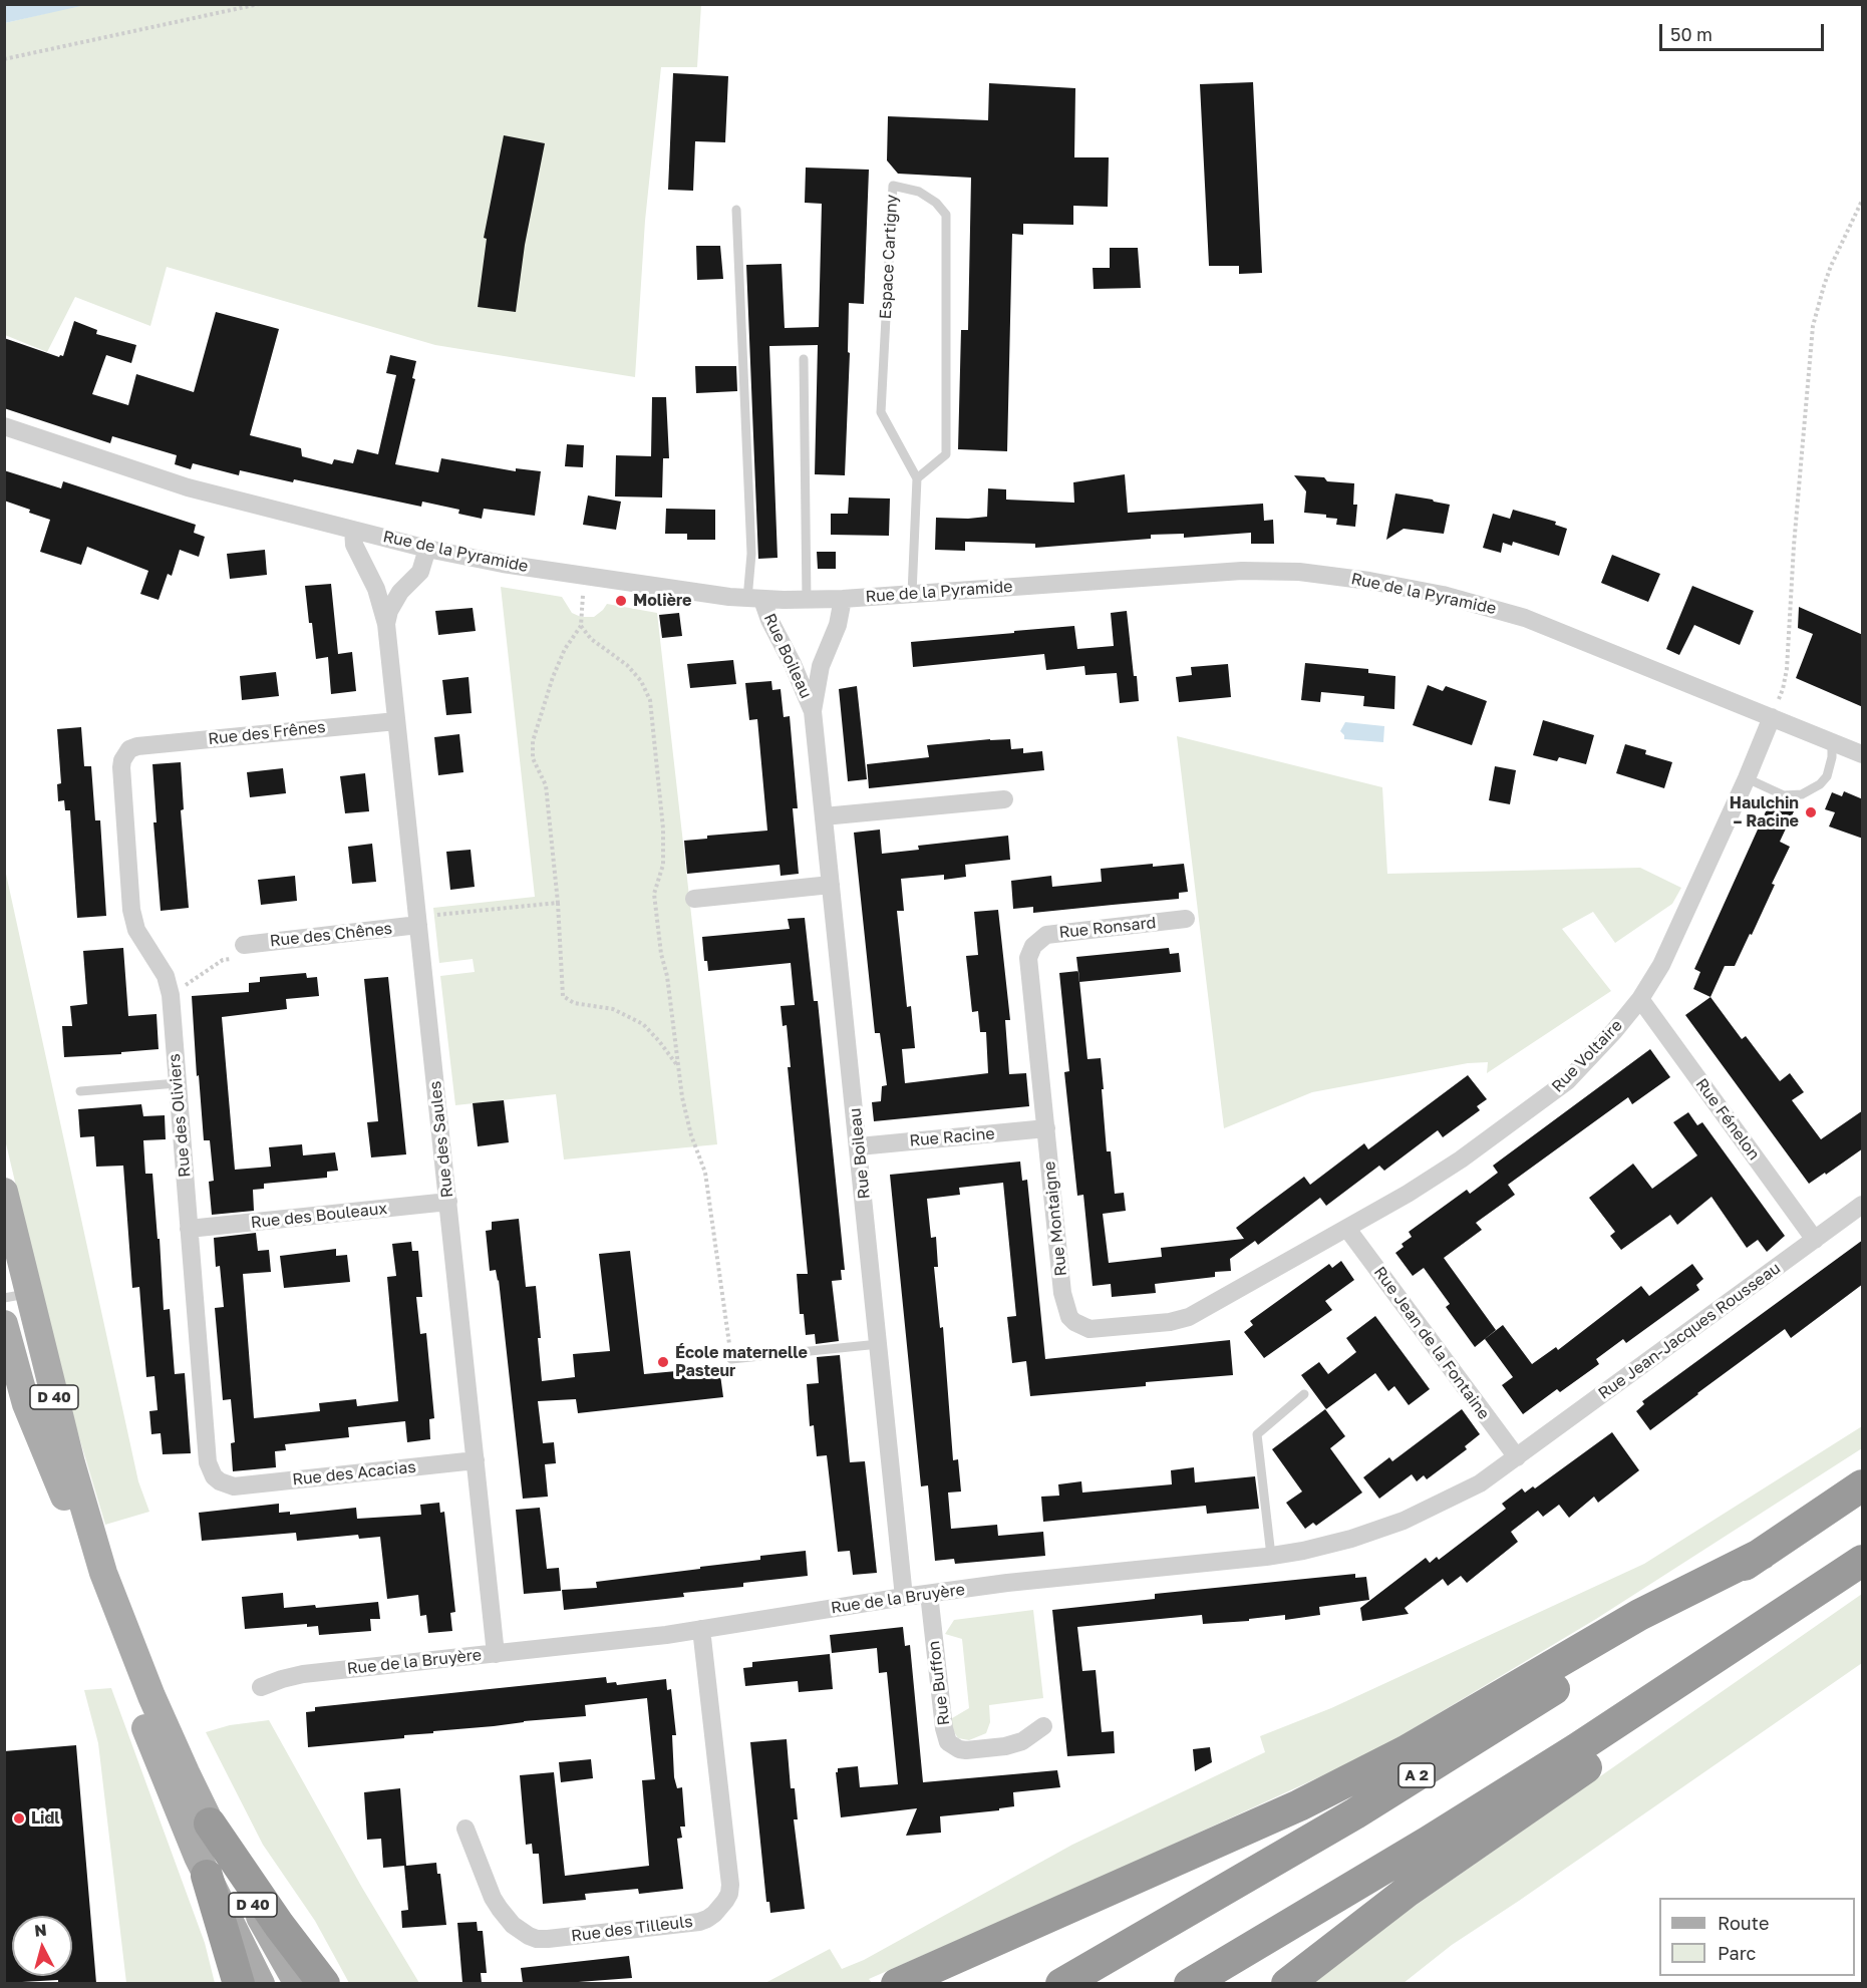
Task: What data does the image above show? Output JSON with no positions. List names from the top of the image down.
{
  "streets": {
    "highway": ["A 2"],
    "main road": ["D 40"],
    "street": [
      "Rue de la Pyramide",
      "Rue Boileau",
      "Rue des Frênes",
      "Rue Ronsard",
      "Rue des Chênes",
      "Rue Voltaire",
      "Rue des Oliviers",
      "Rue Fénelon",
      "Rue Racine",
      "Rue des Saules",
      "Rue des Bouleaux",
      "Rue Montaigne",
      "Rue Jean-Jacques Rousseau",
      "Rue Jean de la Fontaine",
      "Rue des Acacias",
      "Rue de la Bruyère",
      "Rue Buffon",
      "Rue des Tilleuls"
    ],
    "lane": ["Espace Cartigny"]
  },
  "crossings": [
    ["Rue de la Pyramide", "Rue Boileau"],
    ["Rue de la Pyramide", "Rue Voltaire"],
    ["Rue de la Pyramide", "Rue des Saules"],
    ["Rue Boileau", "Rue Racine"],
    ["Rue Boileau", "Rue de la Bruyère"],
    ["Rue des Frênes", "Rue des Oliviers"],
    ["Rue des Frênes", "Rue des Saules"],
    ["Rue Ronsard", "Rue Montaigne"],
    ["Rue des Chênes", "Rue des Saules"],
    ["Rue Voltaire", "Rue Fénelon"],
    ["Rue Voltaire", "Rue Montaigne"],
    ["Rue Voltaire", "Rue Jean de la Fontaine"],
    ["Rue des Oliviers", "Rue des Bouleaux"],
    ["Rue des Oliviers", "Rue des Acacias"],
    ["Rue Fénelon", "Rue Jean-Jacques Rousseau"],
    ["Rue Racine", "Rue Montaigne"],
    ["Rue des Saules", "Rue des Bouleaux"],
    ["Rue des Saules", "Rue des Acacias"],
    ["Rue des Saules", "Rue de la Bruyère"],
    ["Rue Jean-Jacques Rousseau", "Rue Jean de la Fontaine"],
    ["Rue Jean-Jacques Rousseau", "Rue de la Bruyère"],
    ["Rue Jean de la Fontaine", "Rue de la Bruyère"],
    ["Rue de la Bruyère", "Rue Buffon"],
    ["Rue de la Bruyère", "Rue des Tilleuls"]
  ],
  "places": [
    "Molière",
    "Haulchin – Racine",
    "École maternelle Pasteur",
    "Lidl"
  ],
  "legend": ["Route", "Parc"],
  "scale_bar": "50 m",
  "north": "top"
}
